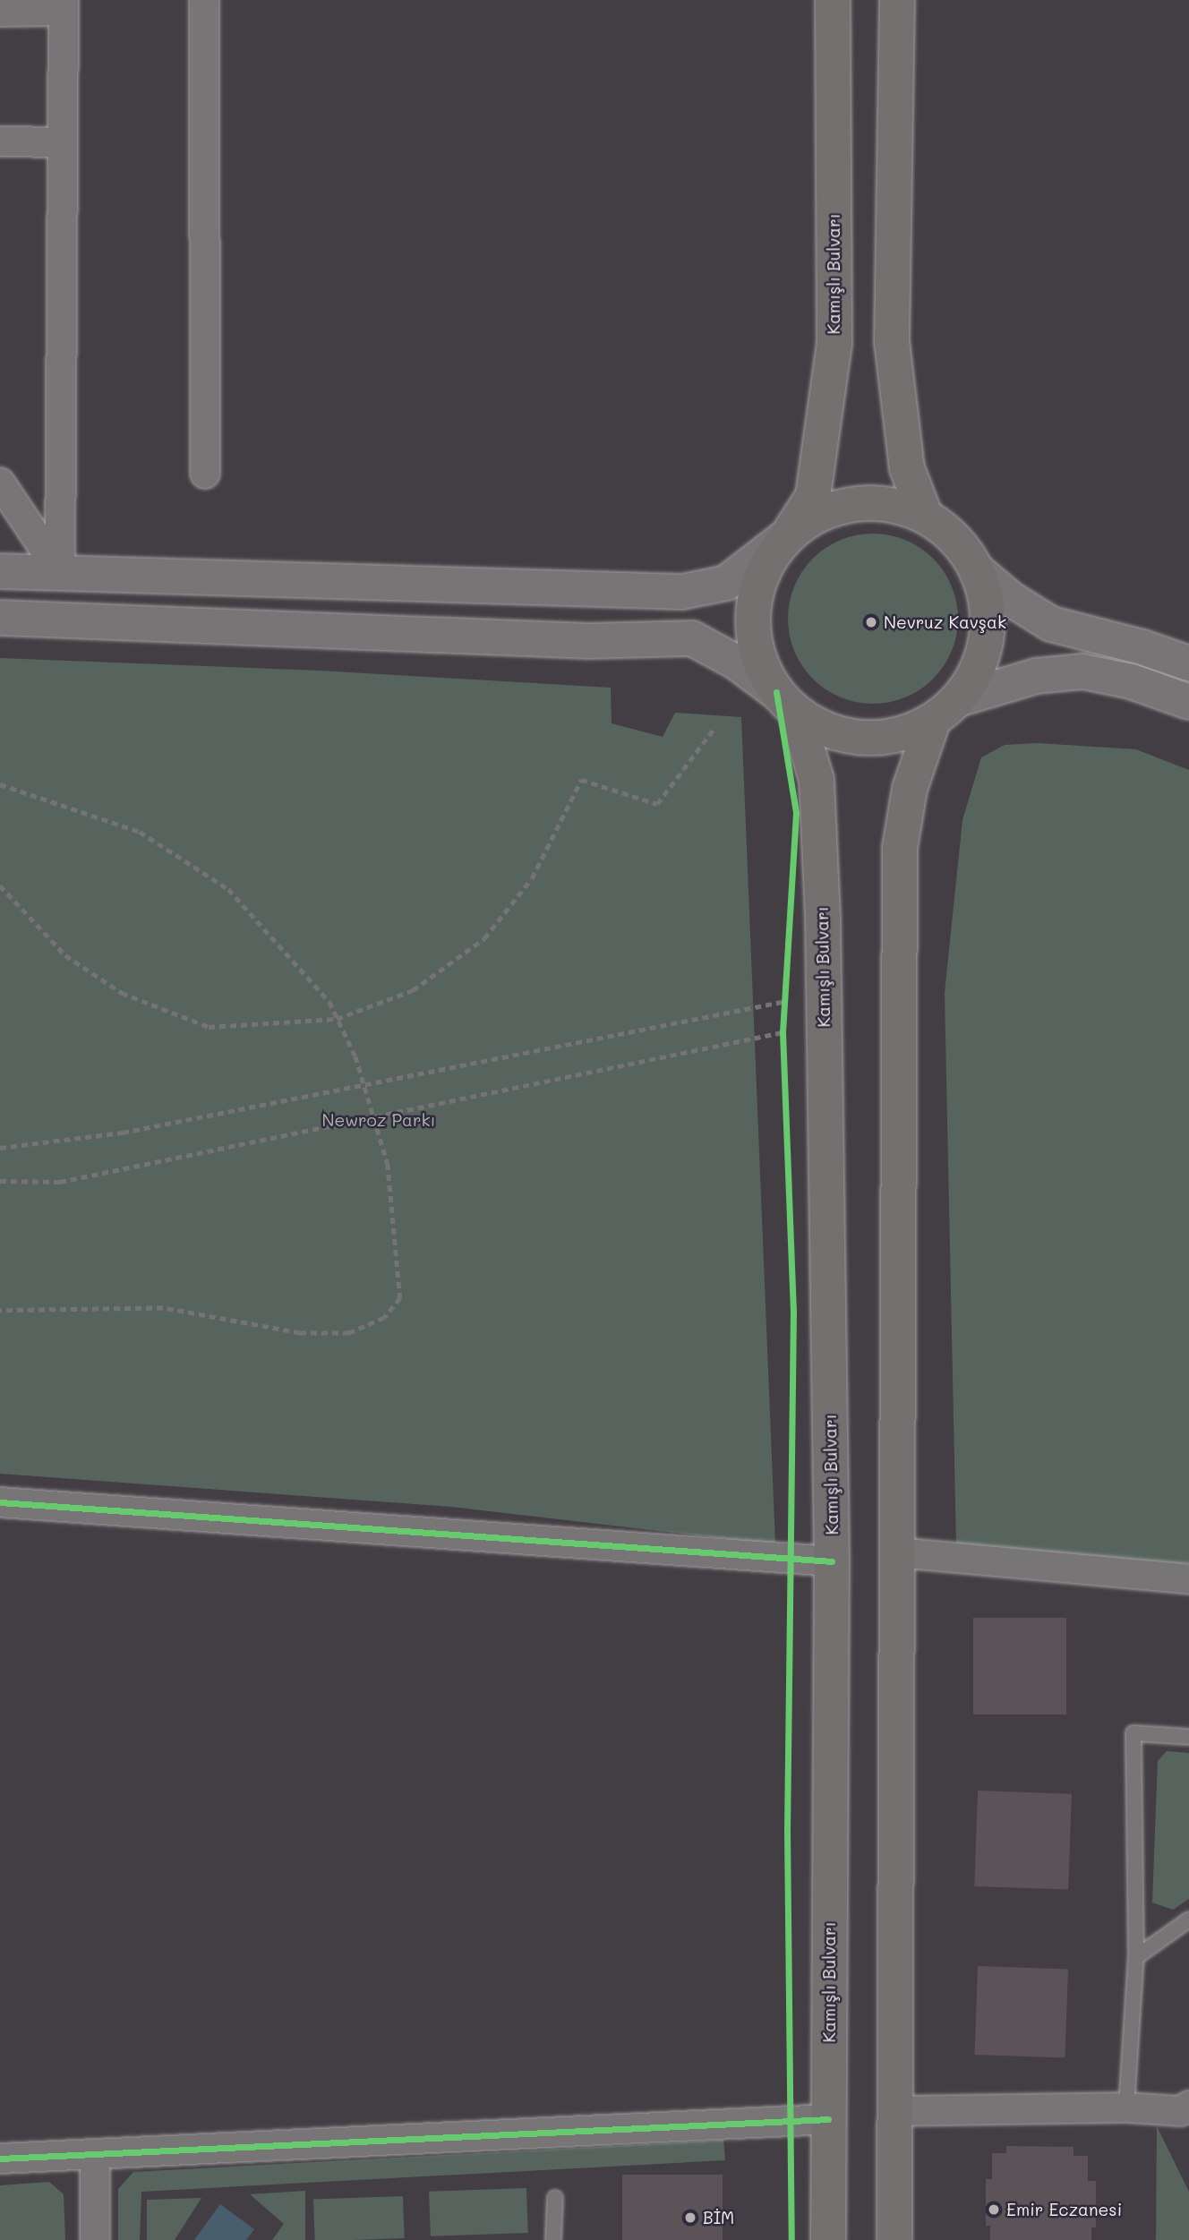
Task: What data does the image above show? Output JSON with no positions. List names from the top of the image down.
{
  "streets": {
    "highway": ["Kamışlı Bulvarı"]
  },
  "parks": ["Newroz Parkı"],
  "places": ["Nevruz Kavşak", "Emir Eczanesi", "BİM"]
}
